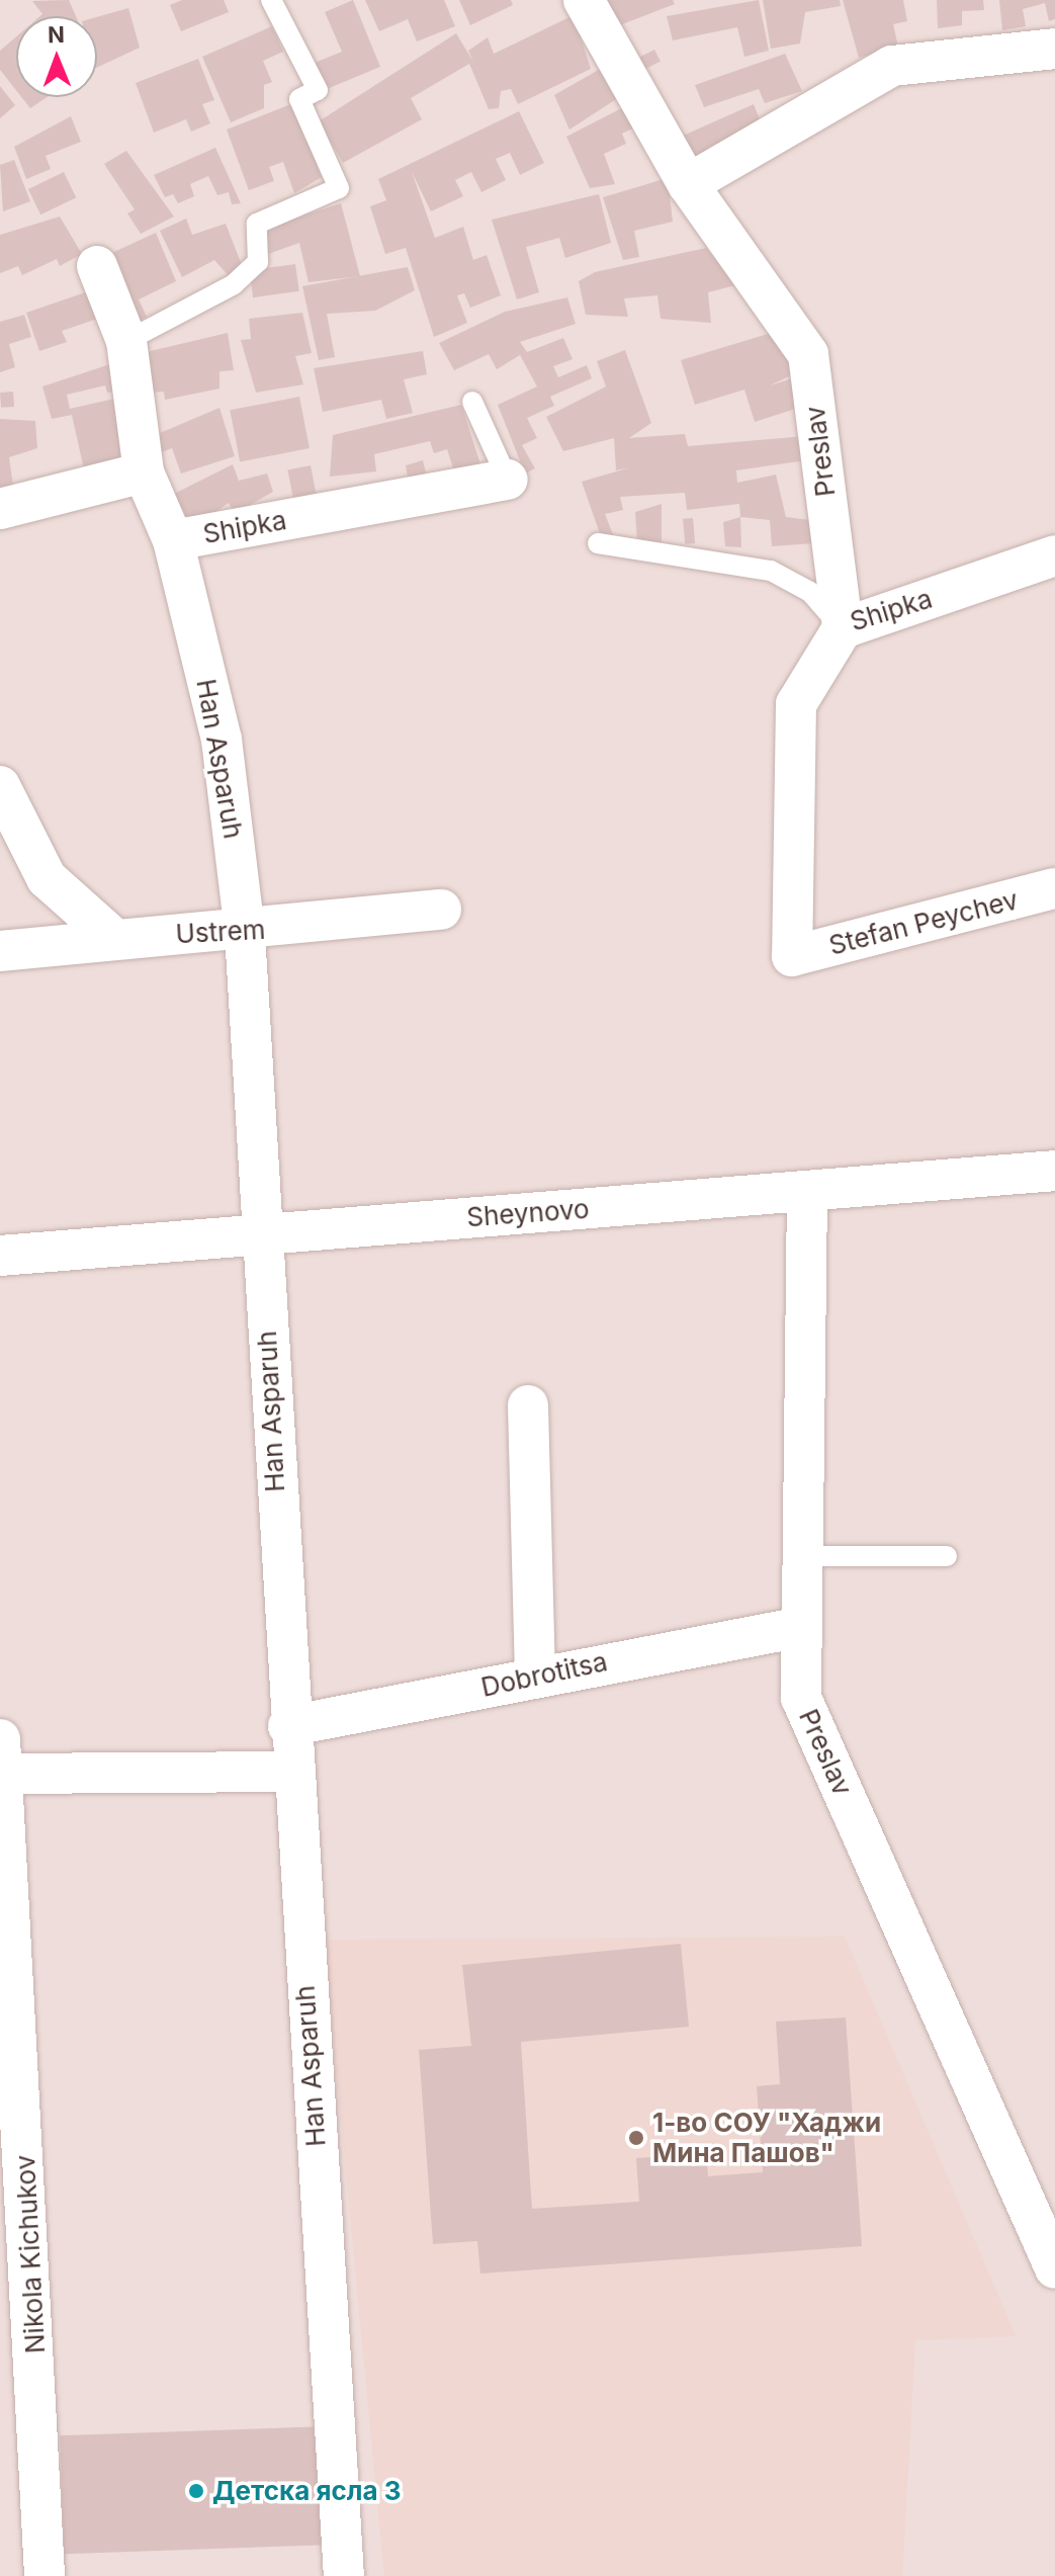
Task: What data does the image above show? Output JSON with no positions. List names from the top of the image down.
{
  "streets": {
    "street": [
      "Preslav",
      "Shipka",
      "Han Asparuh",
      "Stefan Peychev",
      "Ustrem",
      "Sheynovo",
      "Dobrotitsa",
      "Nikola Kichukov"
    ]
  },
  "crossings": [
    ["Preslav", "Shipka"],
    ["Preslav", "Stefan Peychev"],
    ["Preslav", "Sheynovo"],
    ["Preslav", "Dobrotitsa"],
    ["Shipka", "Han Asparuh"],
    ["Shipka", "Stefan Peychev"],
    ["Han Asparuh", "Ustrem"],
    ["Han Asparuh", "Sheynovo"],
    ["Han Asparuh", "Dobrotitsa"]
  ],
  "places": ["1-во СОУ \"Хаджи Мина Пашов\"", "Детска ясла 3"],
  "north": "top"
}
